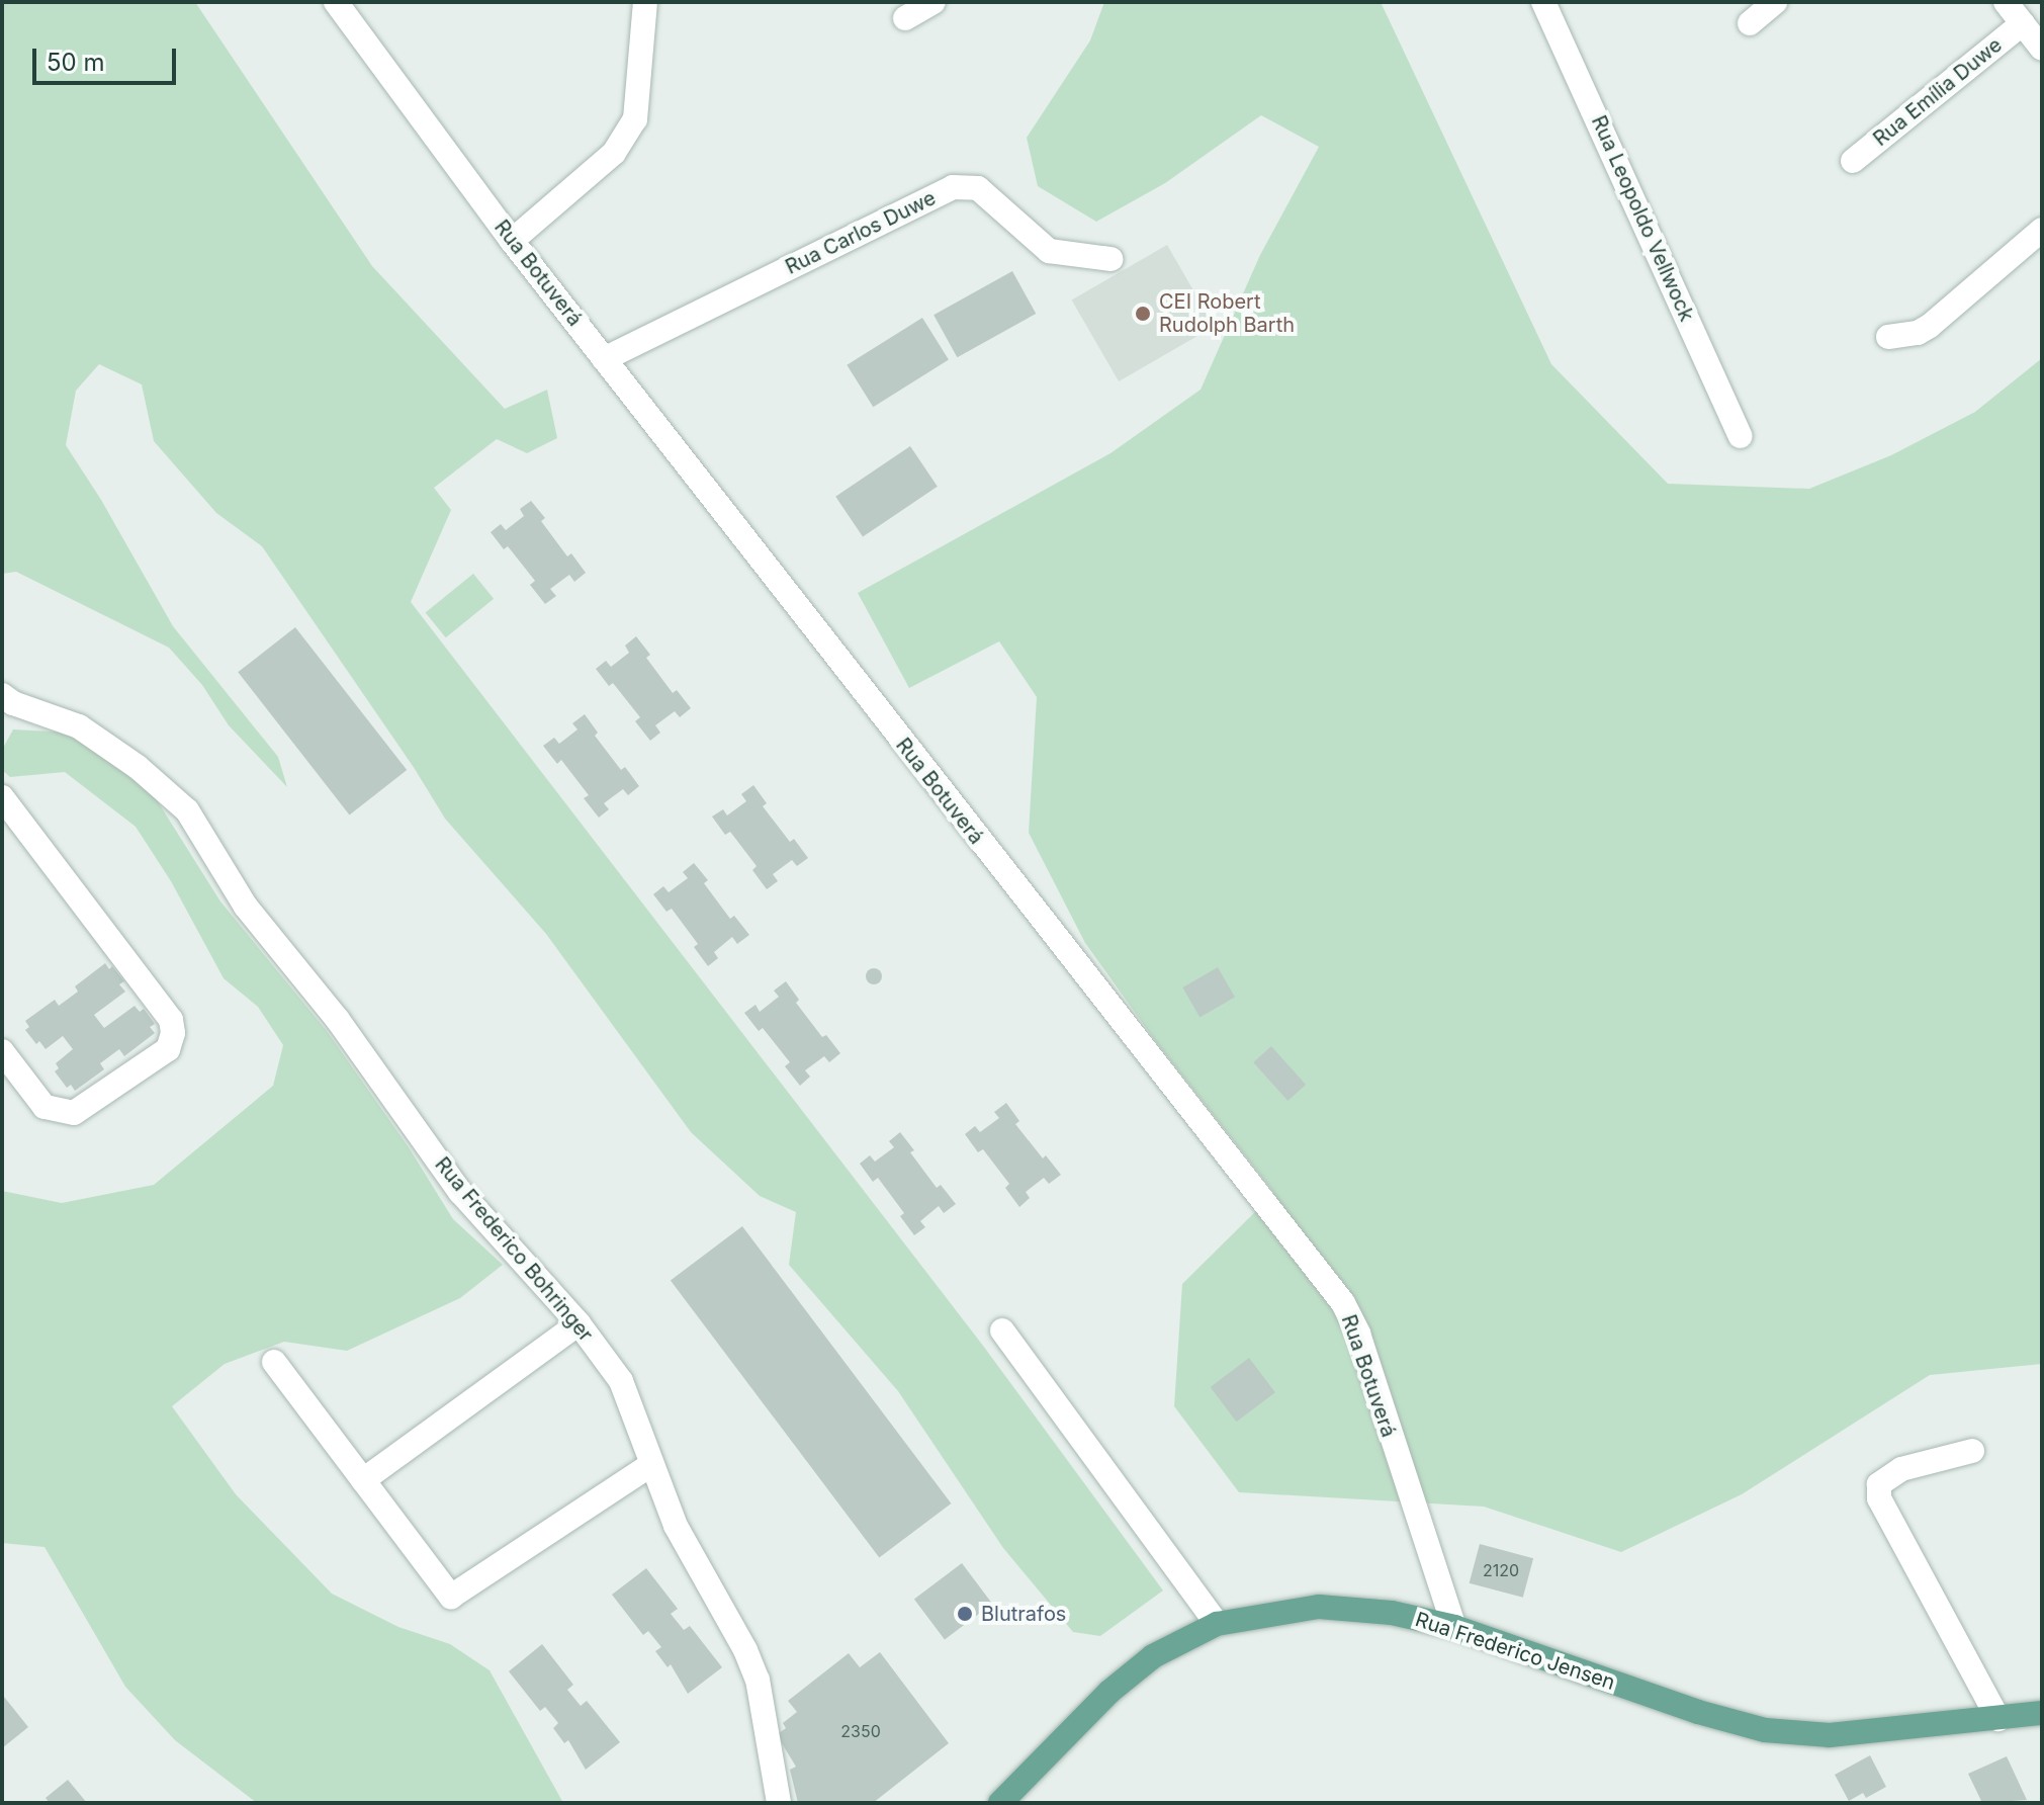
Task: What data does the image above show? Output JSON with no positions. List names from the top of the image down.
{
  "streets": {
    "main road": ["Rua Frederico Jensen"],
    "street": [
      "Rua Emília Duwe",
      "Rua Leopoldo Vellwock",
      "Rua Carlos Duwe",
      "Rua Botuverá",
      "Rua Frederico Bohringer"
    ]
  },
  "crossings": [
    ["Rua Carlos Duwe", "Rua Botuverá"],
    ["Rua Botuverá", "Rua Frederico Jensen"]
  ],
  "places": ["CEI Robert Rudolph Barth", "Blutrafos"],
  "house_numbers": ["2120", "2350"],
  "scale_bar": "50 m"
}
